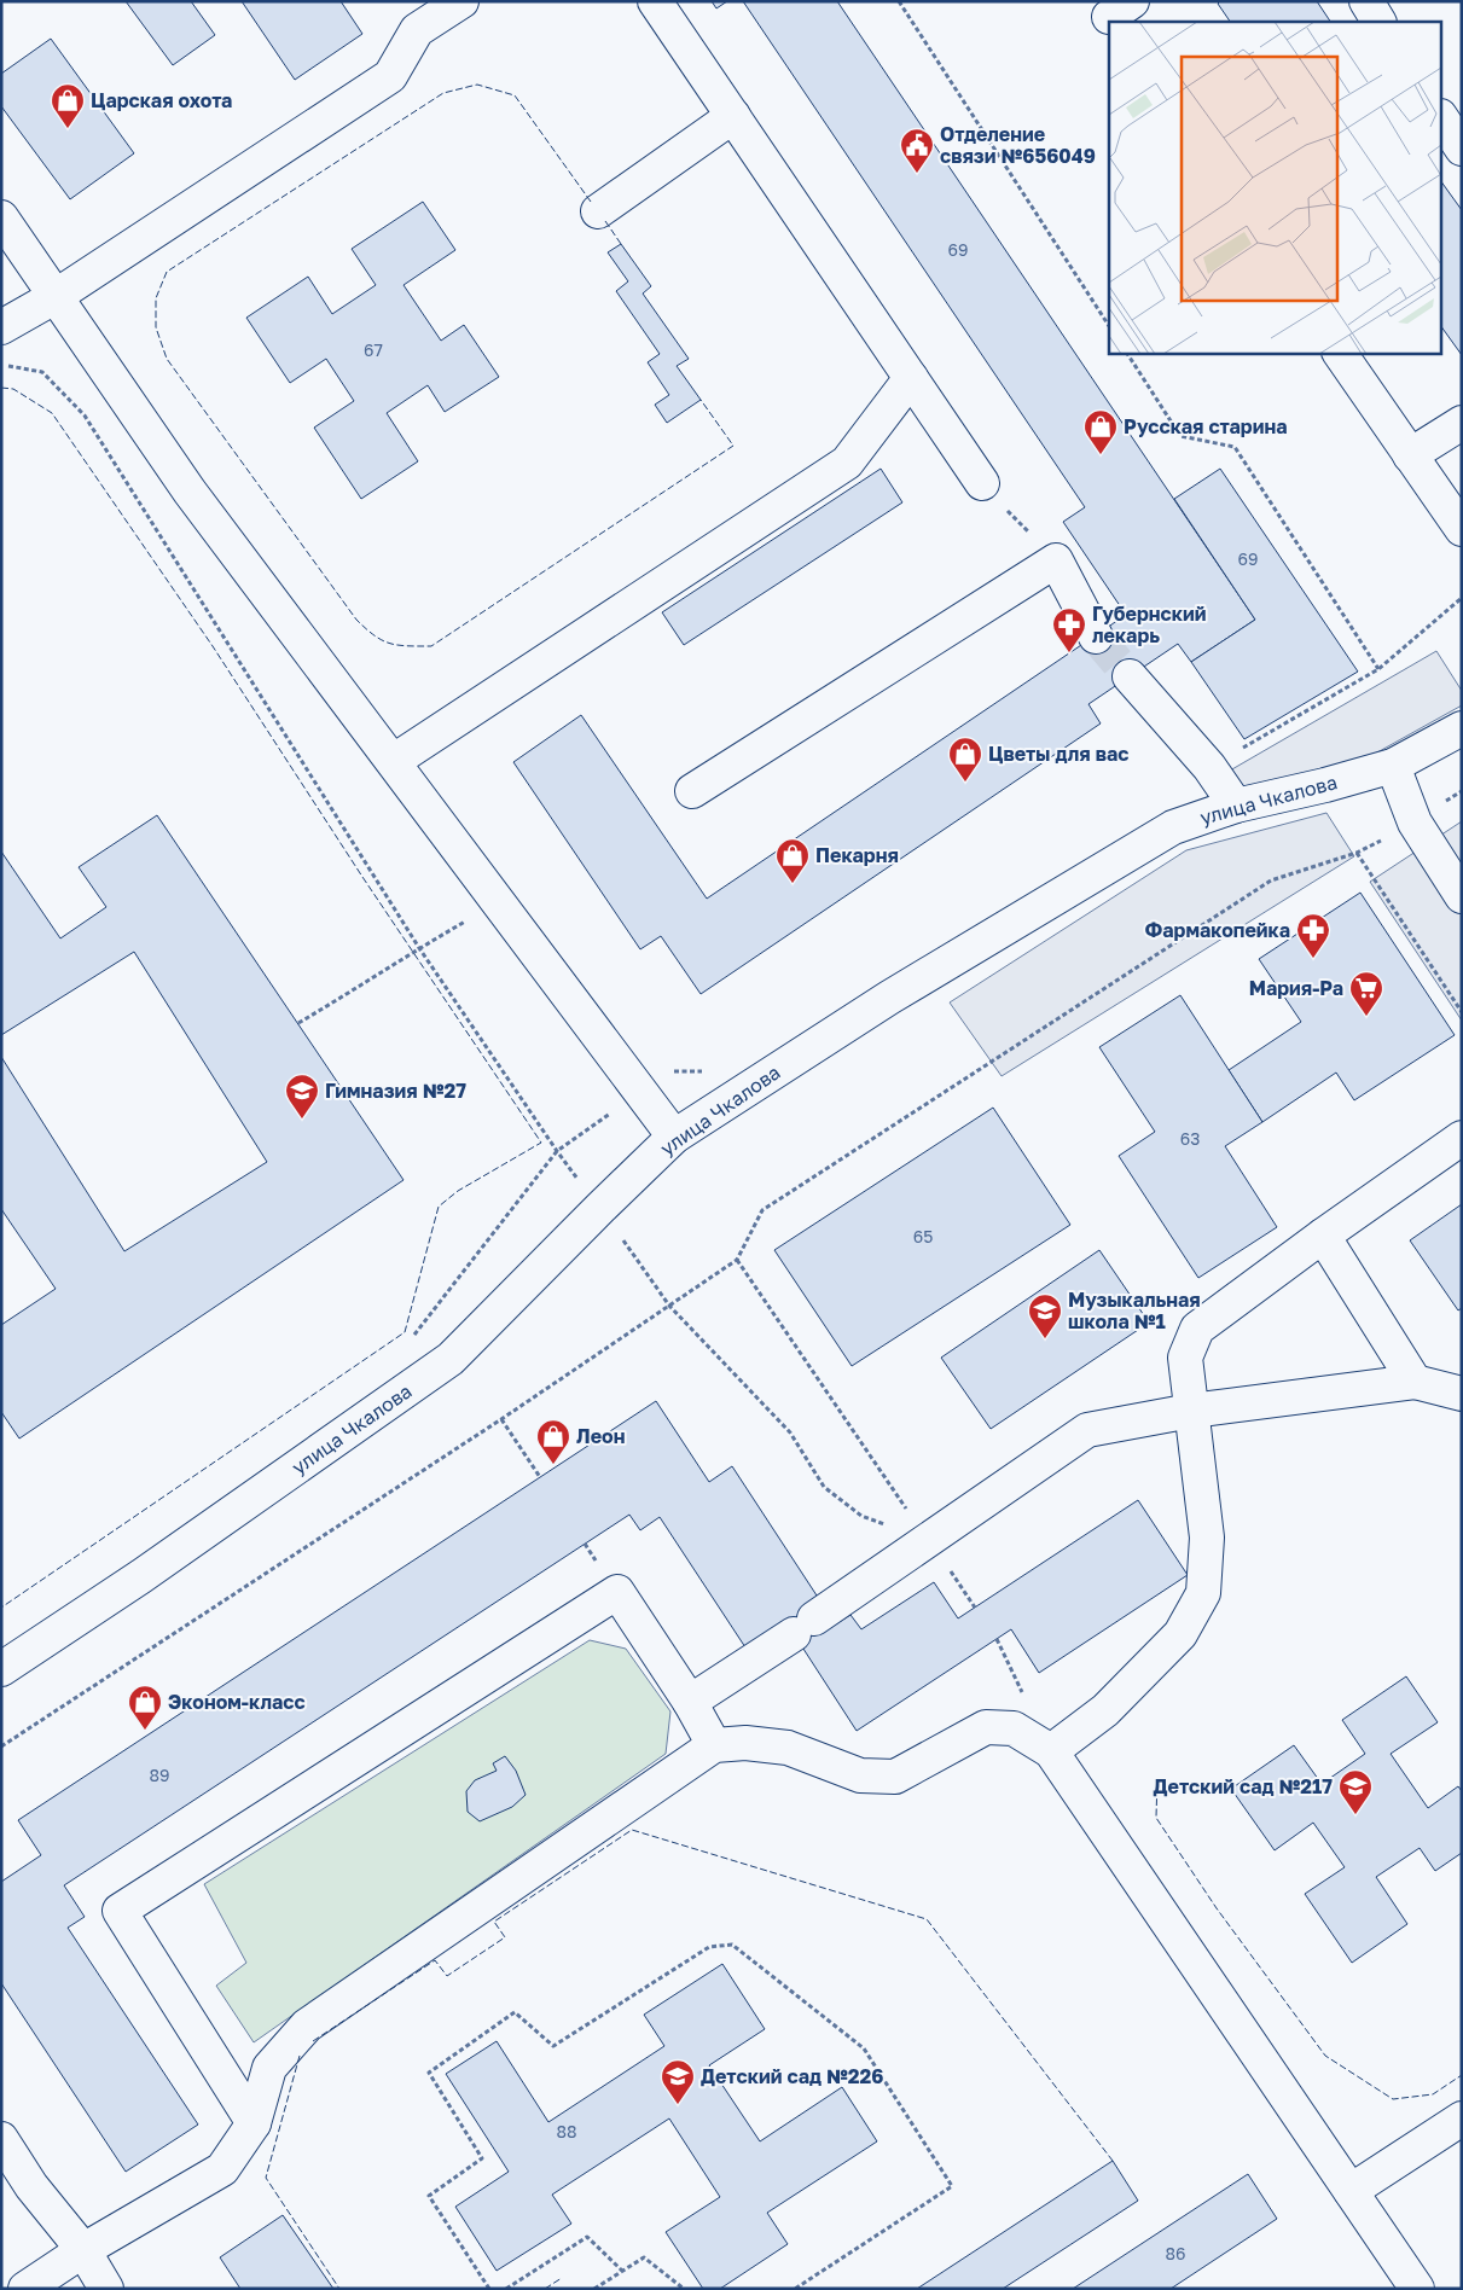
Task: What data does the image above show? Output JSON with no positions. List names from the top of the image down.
{
  "streets": {
    "street": ["улица Чкалова"]
  },
  "places": {
    "shop": [
      "Царская охота",
      "Русская старина",
      "Цветы для вас",
      "Пекарня",
      "Леон",
      "Эконом-класс"
    ],
    "public building": ["Отделение связи №656049"],
    "pharmacy": ["Губернский лекарь", "Фармакопейка"],
    "supermarket": ["Мария-Ра"],
    "school or university": [
      "Гимназия №27",
      "Музыкальная школа №1",
      "Детский сад №217",
      "Детский сад №226"
    ]
  },
  "house_numbers": [
    "69",
    "67",
    "69",
    "63",
    "65",
    "89",
    "88",
    "86"
  ]
}
